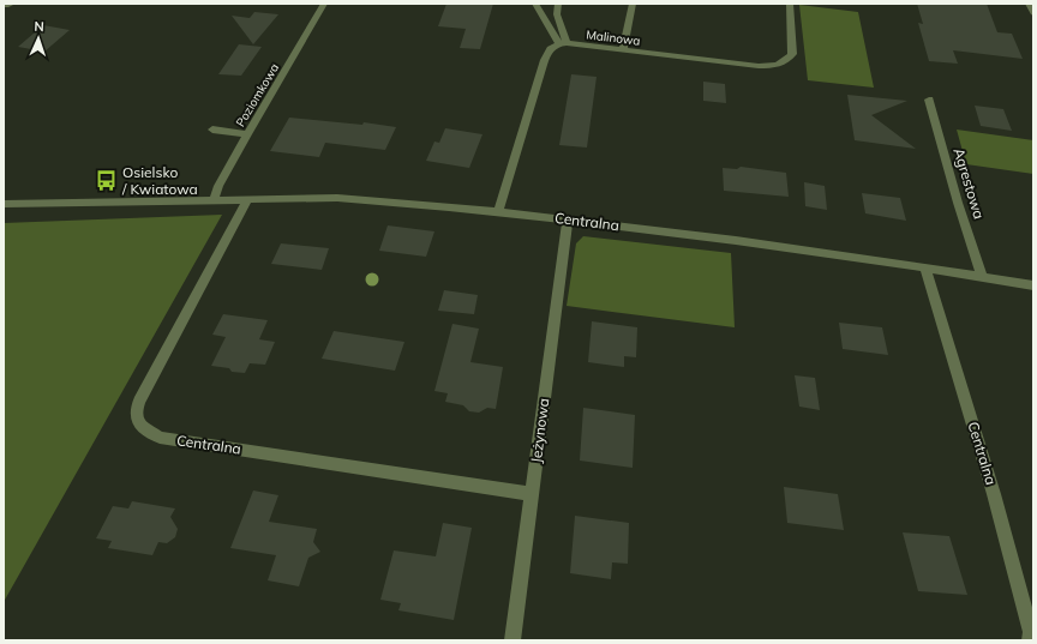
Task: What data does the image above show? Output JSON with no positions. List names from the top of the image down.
{
  "streets": {
    "street": [
      "Malinowa",
      "Poziomkowa",
      "Agrestowa",
      "Centralna",
      "Jeżynowa"
    ]
  },
  "crossings": [
    ["Poziomkowa", "Centralna"],
    ["Agrestowa", "Centralna"],
    ["Centralna", "Jeżynowa"]
  ],
  "places": {
    "bus stop": ["Osielsko / Kwiatowa"]
  },
  "north": "top"
}
